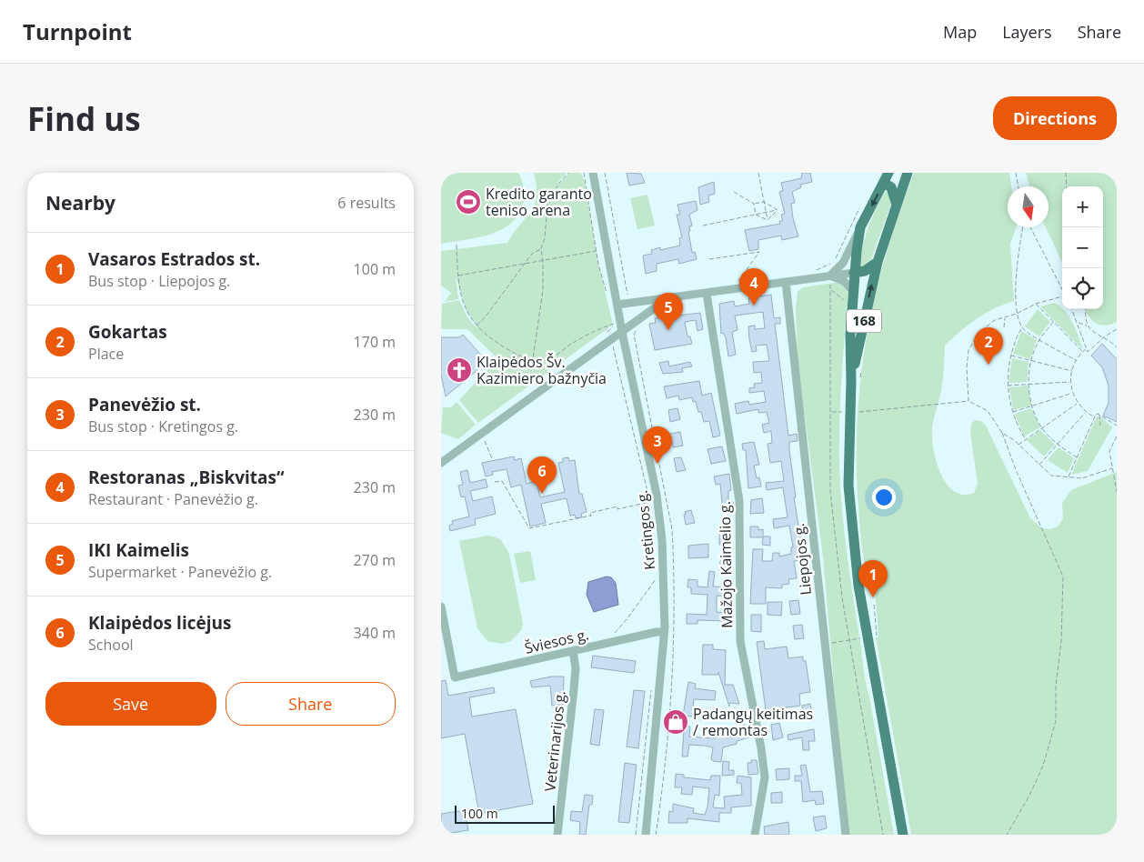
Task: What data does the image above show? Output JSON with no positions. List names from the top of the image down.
{
  "streets": {
    "main road": ["168"],
    "street": [
      "Kretingos g.",
      "Liepojos g.",
      "Mažojo Kaimelio g.",
      "Šviesos g.",
      "Veterinarijos g."
    ]
  },
  "crossings": [
    ["Kretingos g.", "Šviesos g."],
    ["Šviesos g.", "Veterinarijos g."]
  ],
  "places": {
    "sports": ["Kredito garanto teniso arena"],
    "church": ["Klaipėdos Šv. Kazimiero bažnyčia"],
    "shop": ["Padangų keitimas / remontas"]
  },
  "scale_bar": "100 m",
  "north": "bottom",
  "page": {
    "header": "Turnpoint",
    "nav": ["Map", "Layers", "Share"],
    "buttons": [
      "Directions",
      ["Save", "Share"]
    ],
    "title": "Find us",
    "heading": ["Nearby", "6 results"],
    "map_buttons": ["+", "−"],
    "list": [
      {
        "mark": "1",
        "name": "Vasaros Estrados st.",
        "note": "Bus stop · Liepojos g.",
        "value": "100 m"
      },
      {
        "mark": "2",
        "name": "Gokartas",
        "note": "Place",
        "value": "170 m"
      },
      {
        "mark": "3",
        "name": "Panevėžio st.",
        "note": "Bus stop · Kretingos g.",
        "value": "230 m"
      },
      {
        "mark": "4",
        "name": "Restoranas „Biskvitas“",
        "note": "Restaurant · Panevėžio g.",
        "value": "230 m"
      },
      {
        "mark": "5",
        "name": "IKI Kaimelis",
        "note": "Supermarket · Panevėžio g.",
        "value": "270 m"
      },
      {
        "mark": "6",
        "name": "Klaipėdos licėjus",
        "note": "School",
        "value": "340 m"
      }
    ],
    "pins": [
      "4",
      "5",
      "2",
      "3",
      "6",
      "1"
    ],
    "scale": "100 m"
  }
}
